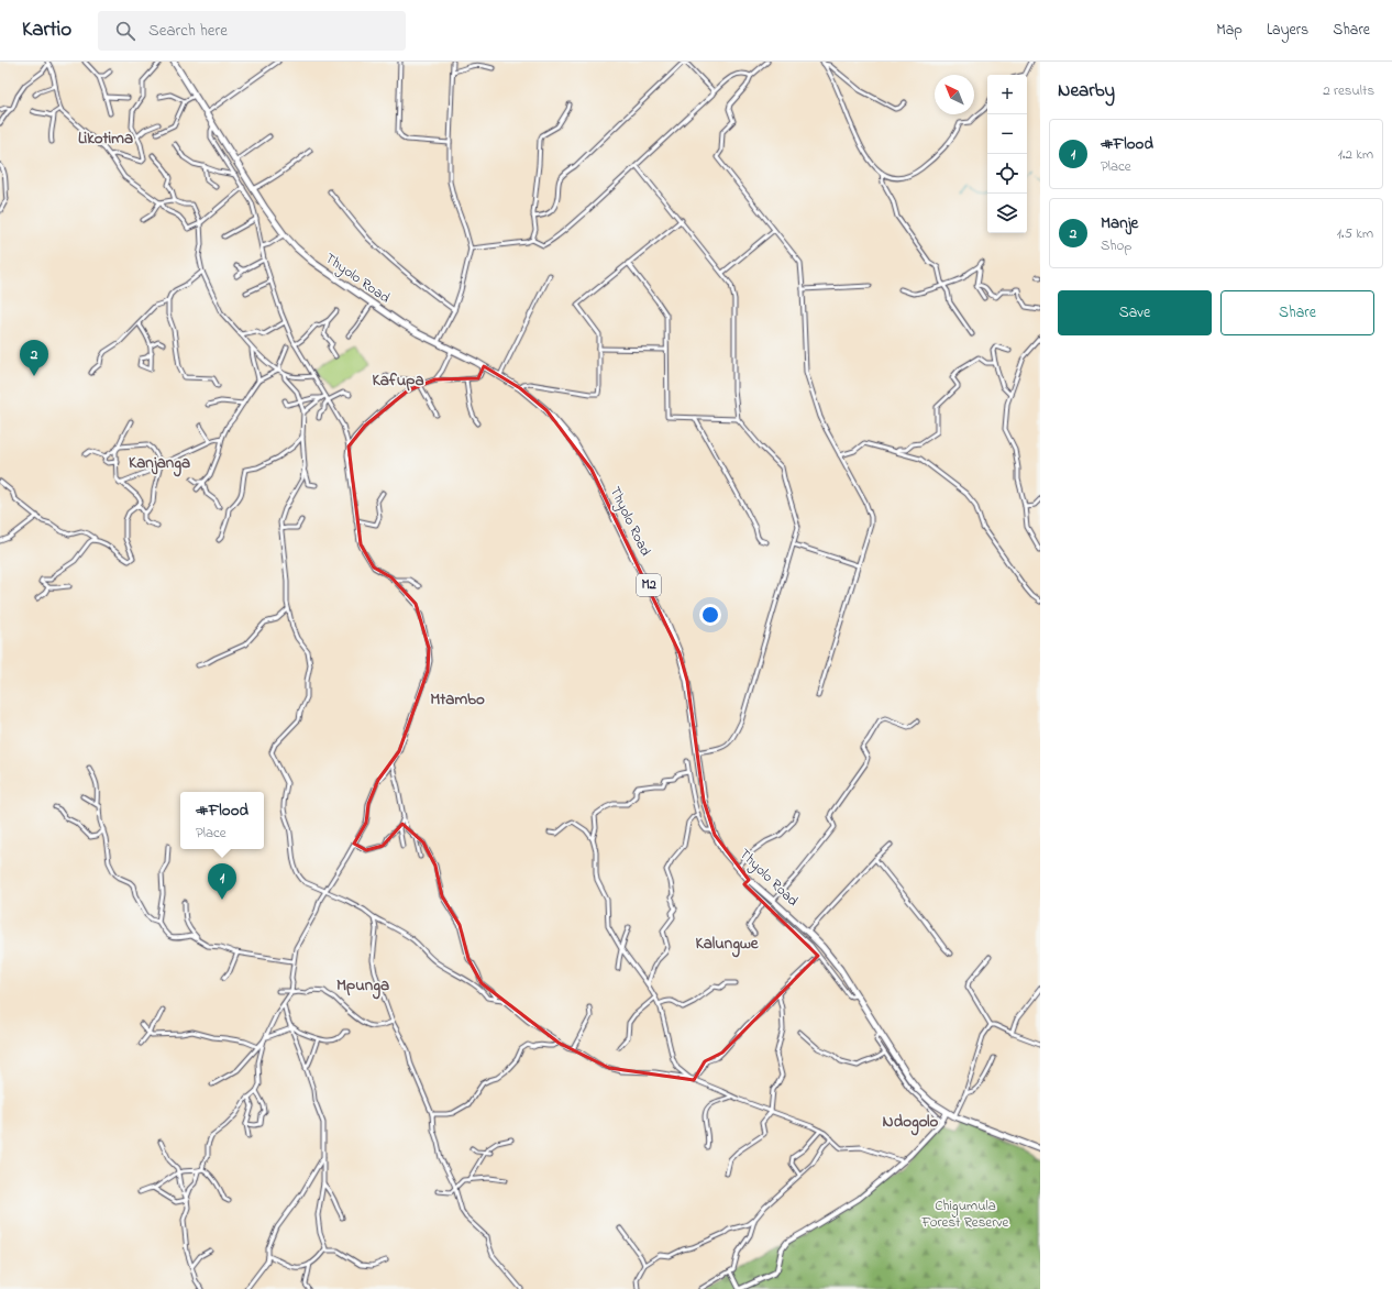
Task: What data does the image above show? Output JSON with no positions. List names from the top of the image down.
{
  "streets": {
    "highway": ["Thyolo Road", "M2"]
  },
  "districts": [
    "Likotima",
    "Kafupa",
    "Kanjanga",
    "Mtambo",
    "Kalungwe",
    "Mpunga",
    "Ndogolo"
  ],
  "parks": ["Chigumula Forest Reserve"],
  "north": "top left",
  "page": {
    "header": "Kartio",
    "search": "Search here",
    "nav": ["Map", "Layers", "Share"],
    "heading": ["Nearby", "2 results"],
    "map_buttons": ["+", "−"],
    "list": [
      {
        "mark": "1",
        "name": "#Flood",
        "note": "Place",
        "value": "1.2 km"
      },
      {
        "mark": "2",
        "name": "Manje",
        "note": "Shop",
        "value": "1.5 km"
      }
    ],
    "buttons": ["Save", "Share"],
    "pins": ["2", "1"],
    "popup": ["#Flood", "Place"]
  }
}
